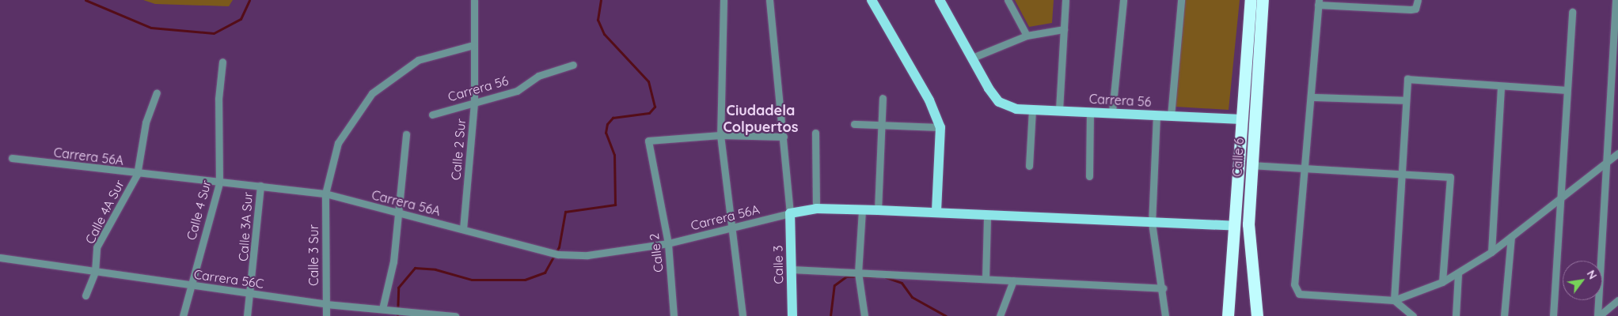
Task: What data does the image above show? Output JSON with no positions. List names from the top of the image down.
{
  "streets": {
    "highway": ["Calle 6"],
    "main road": ["Carrera 56", "Calle 3"],
    "street": [
      "Calle 2 Sur",
      "Carrera 56A",
      "Calle 4 Sur",
      "Calle 4A Sur",
      "Calle 3A Sur",
      "Calle 2",
      "Calle 3 Sur",
      "Carrera 56C"
    ]
  },
  "crossings": [
    ["Carrera 56", "Calle 2 Sur"],
    ["Carrera 56", "Calle 6"],
    ["Calle 2 Sur", "Carrera 56A"],
    ["Calle 2 Sur", "Calle 3 Sur"],
    ["Carrera 56A", "Calle 4 Sur"],
    ["Carrera 56A", "Calle 4A Sur"],
    ["Carrera 56A", "Calle 3A Sur"],
    ["Carrera 56A", "Calle 2"],
    ["Carrera 56A", "Calle 3 Sur"],
    ["Carrera 56A", "Calle 3"],
    ["Calle 4 Sur", "Carrera 56C"],
    ["Calle 4A Sur", "Carrera 56C"],
    ["Calle 3A Sur", "Carrera 56C"],
    ["Calle 3 Sur", "Carrera 56C"]
  ],
  "districts": ["Ciudadela Colpuertos"],
  "north": "top right"
}
